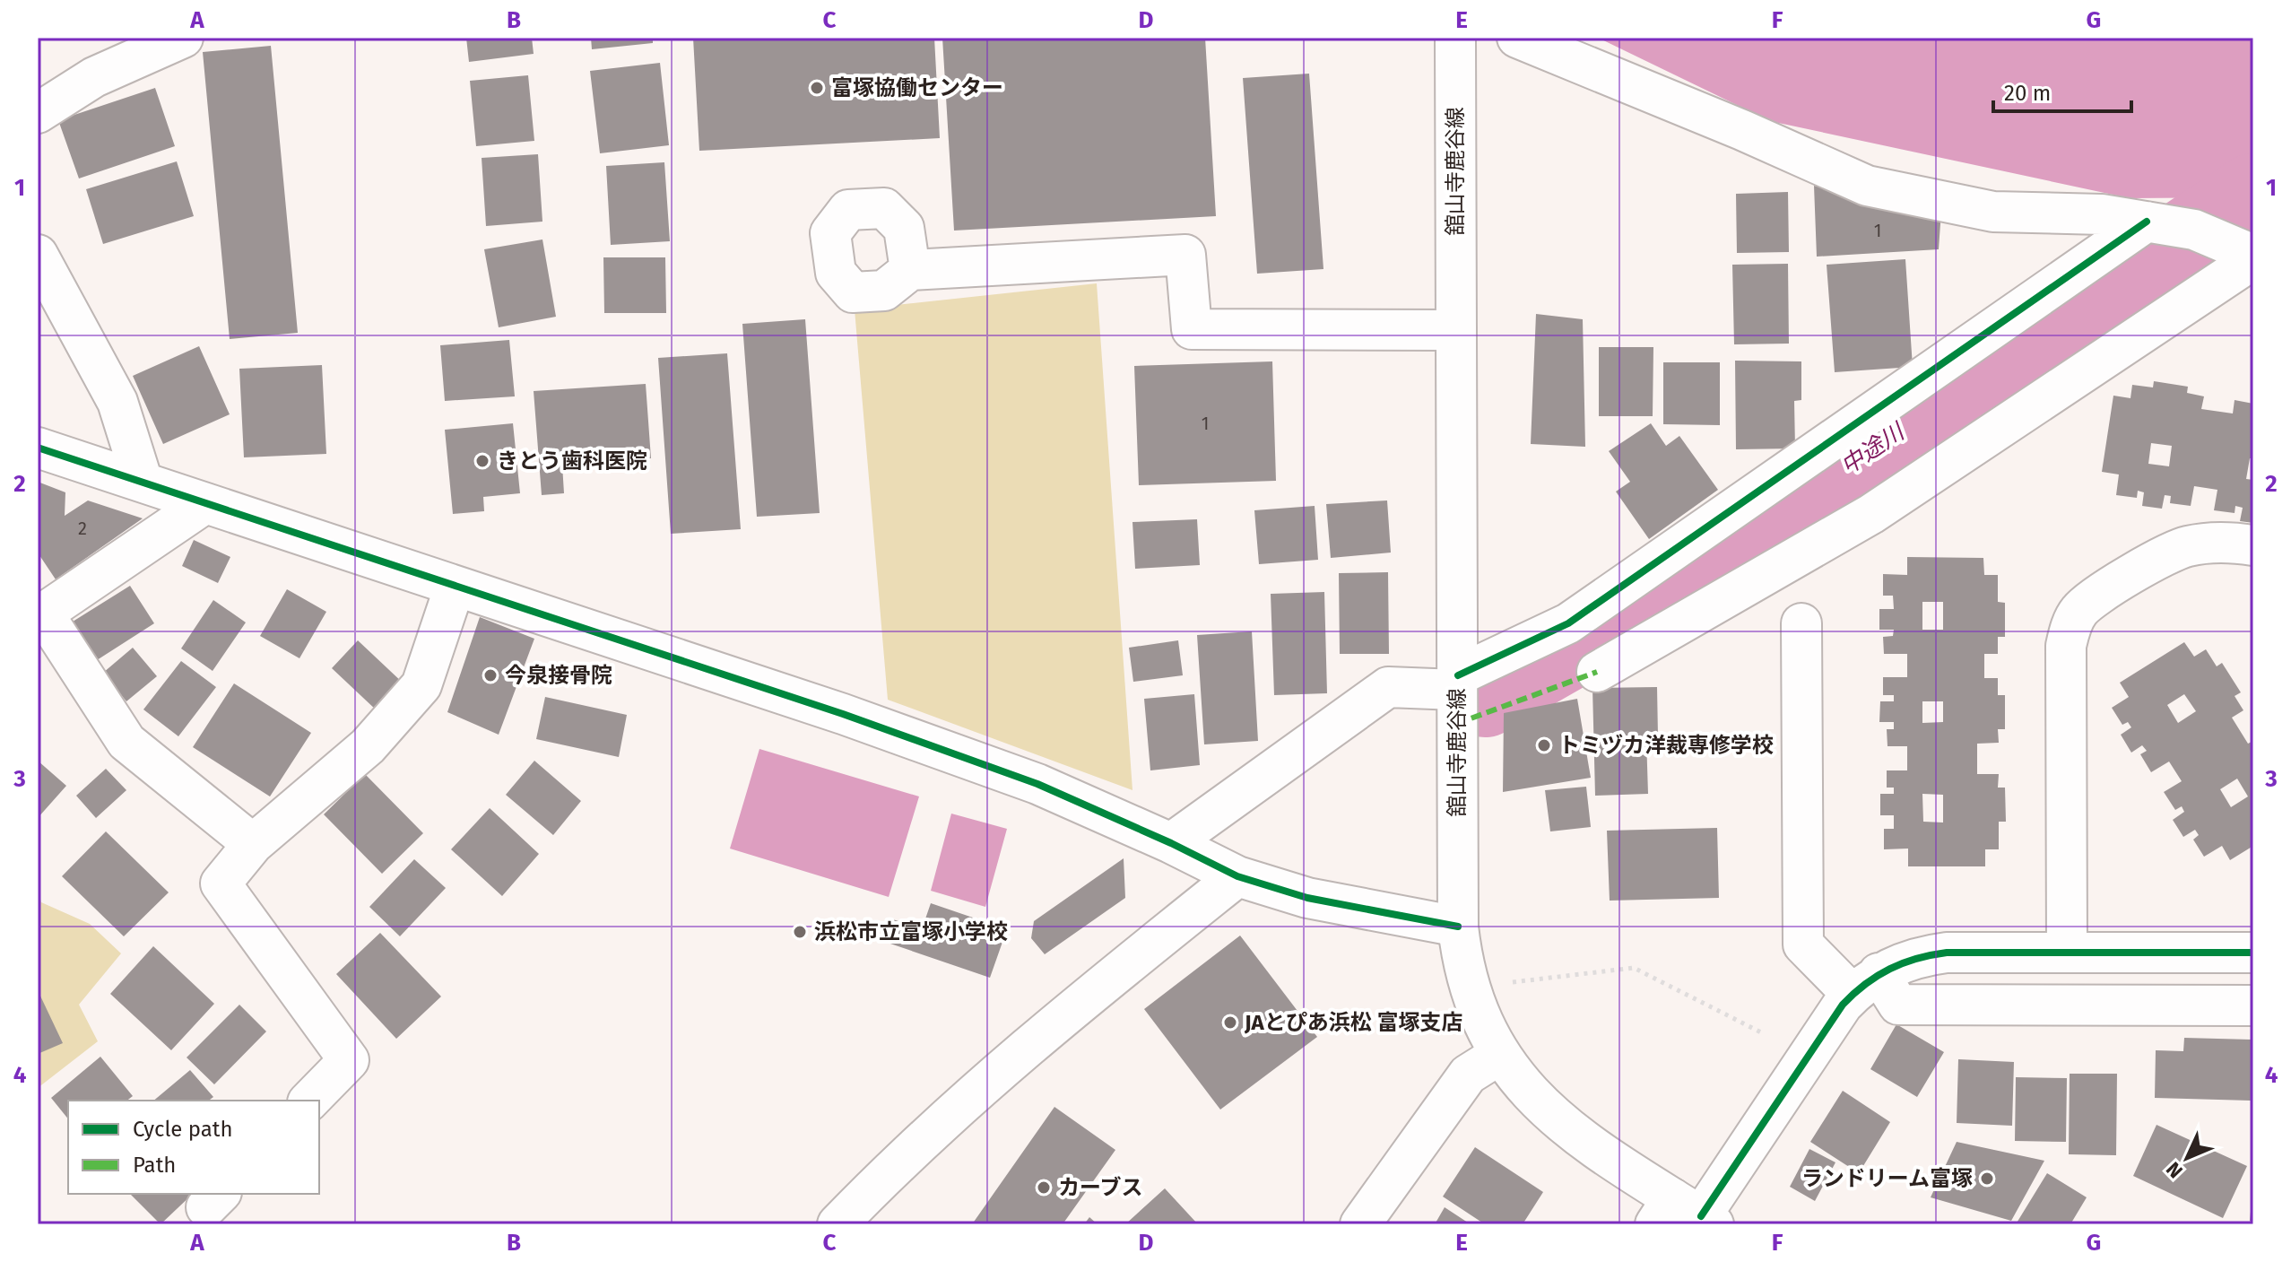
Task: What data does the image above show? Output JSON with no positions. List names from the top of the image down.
{
  "streets": {
    "street": ["舘山寺鹿谷線"]
  },
  "water": ["中途川"],
  "places": [
    "富塚協働センター",
    "きとう歯科医院",
    "今泉接骨院",
    "トミヅカ洋裁専修学校",
    "浜松市立富塚小学校",
    "JAとぴあ浜松 富塚支店",
    "ランドリーム富塚",
    "カーブス"
  ],
  "house_numbers": ["1", "1", "2"],
  "legend": ["Cycle path", "Path"],
  "scale_bar": "20 m",
  "north": "bottom left",
  "grid": {
    "columns": [
      "A",
      "B",
      "C",
      "D",
      "E",
      "F",
      "G"
    ],
    "rows": [
      "1",
      "2",
      "3",
      "4"
    ]
  }
}
